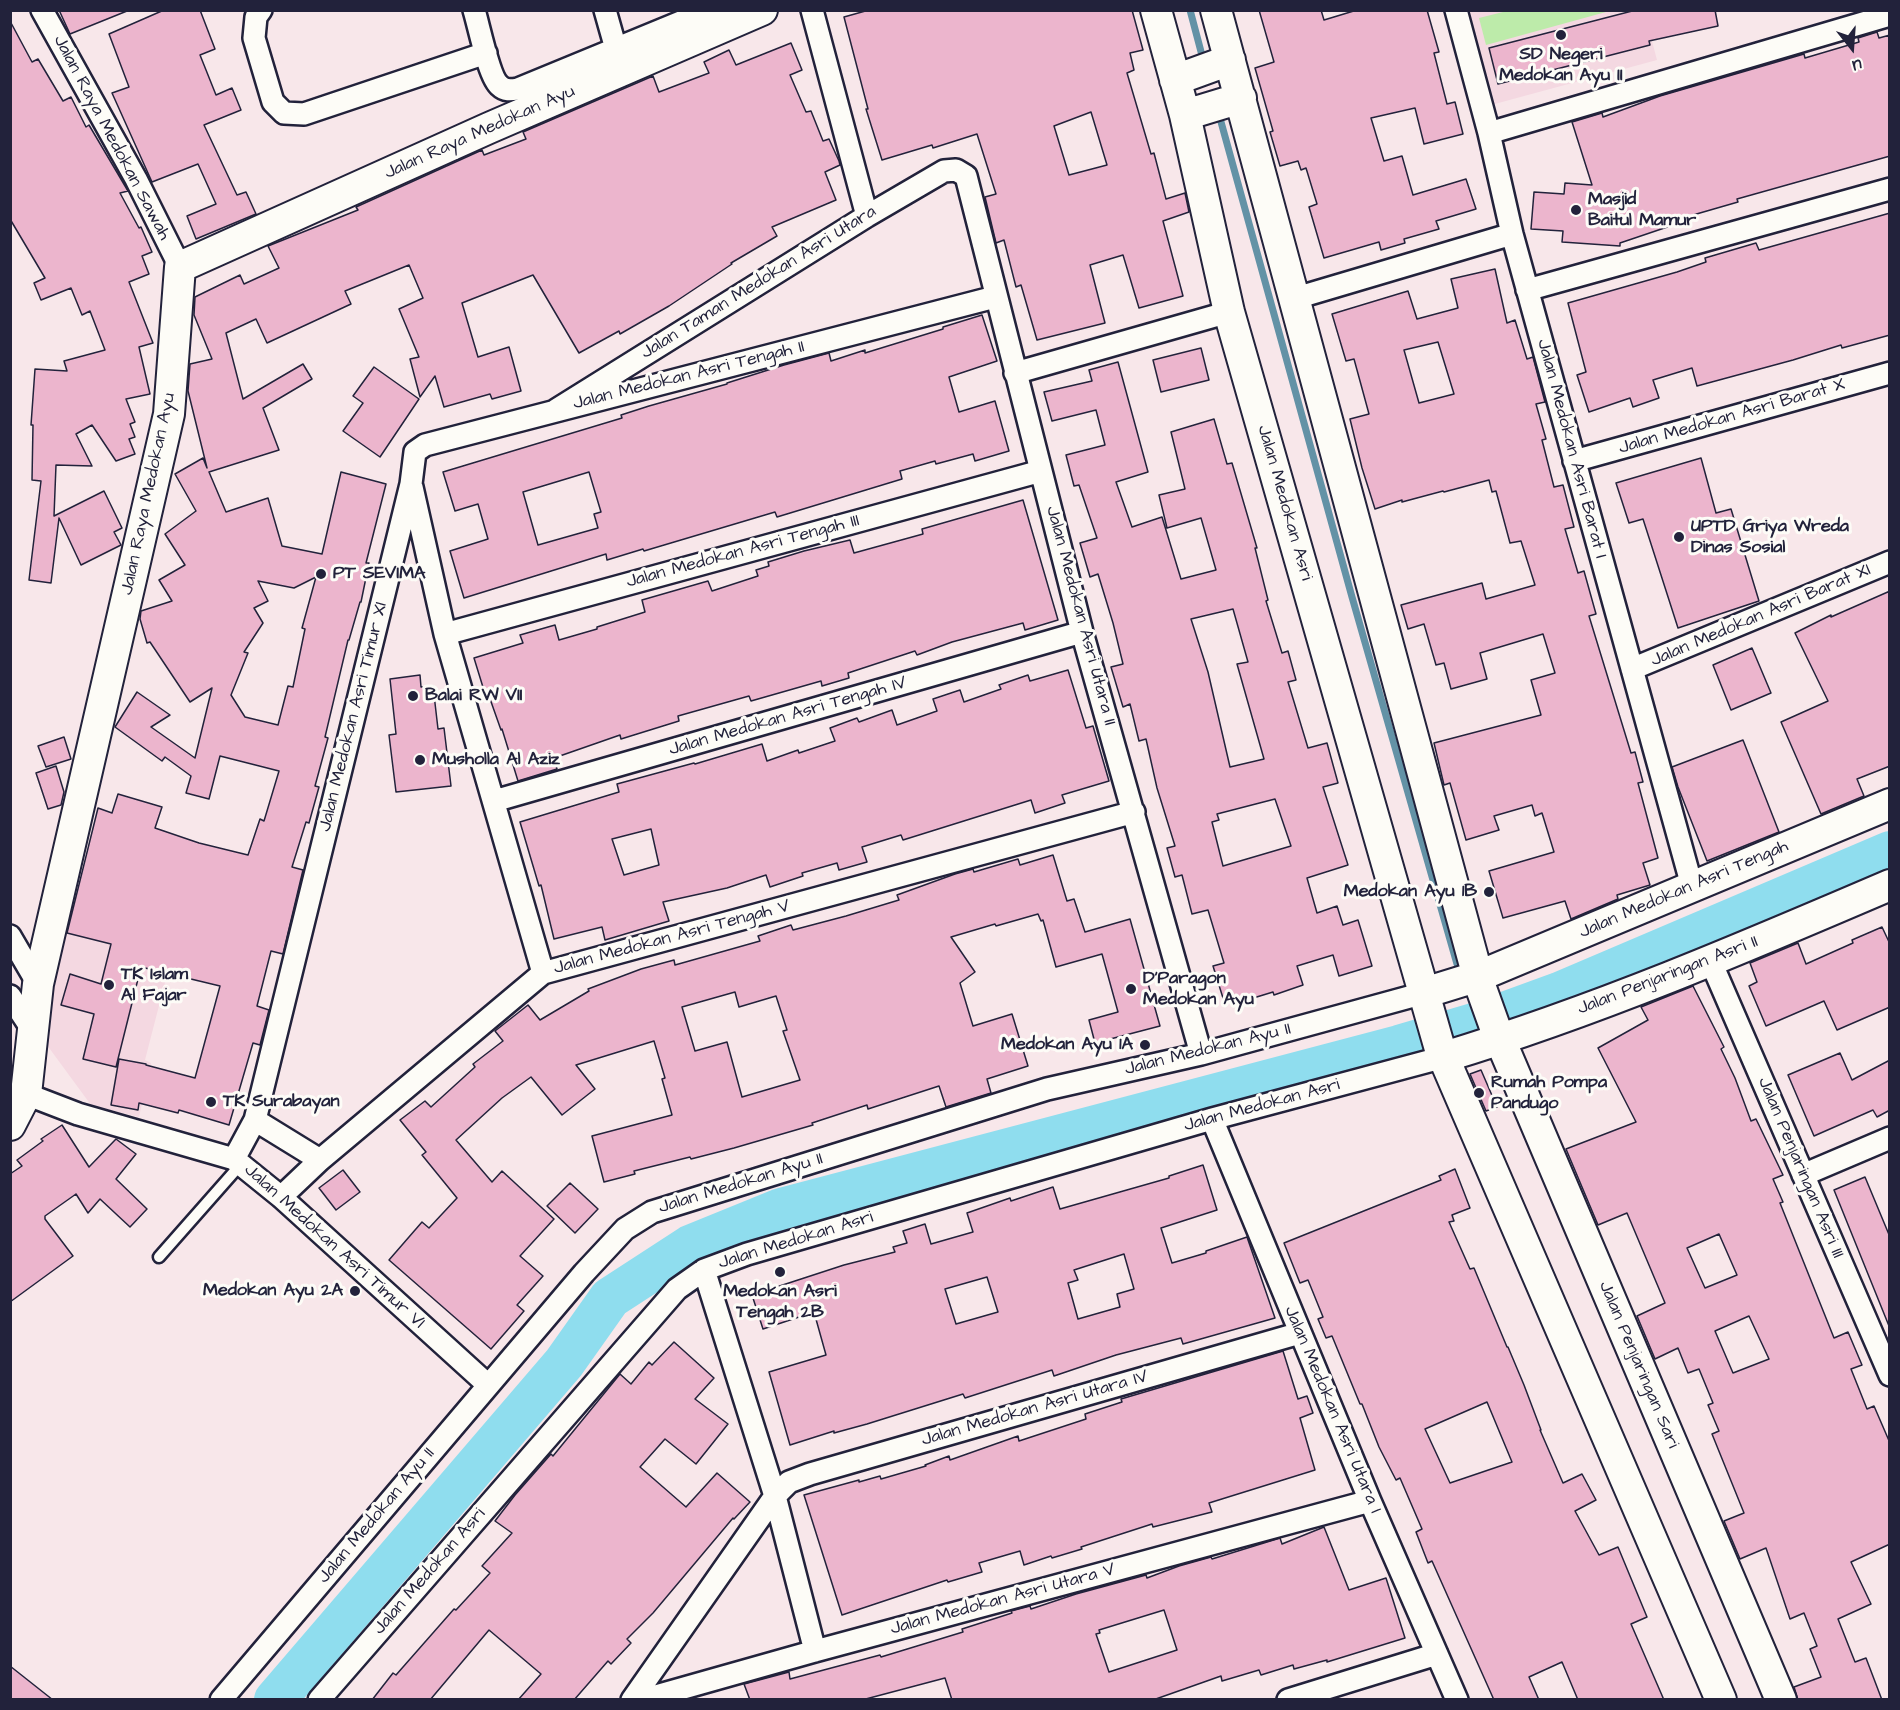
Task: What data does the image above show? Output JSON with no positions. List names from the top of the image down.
{
  "streets": {
    "street": [
      "Jalan Raya Medokan Ayu",
      "Jalan Raya Medokan Sawah",
      "Jalan Taman Medokan Asri Utara",
      "Jalan Medokan Asri Tengah II",
      "Jalan Medokan Asri Barat X",
      "Jalan Medokan Asri Barat I",
      "Jalan Medokan Asri",
      "Jalan Medokan Asri Tengah III",
      "Jalan Medokan Asri Utara II",
      "Jalan Medokan Asri Barat XI",
      "Jalan Medokan Asri Timur XI",
      "Jalan Medokan Asri Tengah IV",
      "Jalan Medokan Asri Tengah",
      "Jalan Medokan Asri Tengah V",
      "Jalan Penjaringan Asri II",
      "Jalan Medokan Ayu II",
      "Jalan Penjaringan Asri III",
      "Jalan Medokan Asri Timur VI",
      "Jalan Penjaringan Sari",
      "Jalan Medokan Asri Utara IV",
      "Jalan Medokan Asri Utara I",
      "Jalan Medokan Asri Utara V"
    ]
  },
  "crossings": [
    ["Jalan Raya Medokan Ayu", "Jalan Raya Medokan Sawah"],
    ["Jalan Raya Medokan Ayu", "Jalan Medokan Asri Timur VI"],
    ["Jalan Taman Medokan Asri Utara", "Jalan Medokan Asri Tengah II"],
    ["Jalan Taman Medokan Asri Utara", "Jalan Medokan Asri Utara II"],
    ["Jalan Medokan Asri Tengah II", "Jalan Medokan Asri Utara II"],
    ["Jalan Medokan Asri Tengah II", "Jalan Medokan Asri Timur XI"],
    ["Jalan Medokan Asri Barat X", "Jalan Medokan Asri Barat I"],
    ["Jalan Medokan Asri Barat I", "Jalan Medokan Asri Barat XI"],
    ["Jalan Medokan Asri Barat I", "Jalan Medokan Asri Tengah"],
    ["Jalan Medokan Asri", "Jalan Penjaringan Asri II"],
    ["Jalan Medokan Asri", "Jalan Medokan Ayu II"],
    ["Jalan Medokan Asri", "Jalan Medokan Asri Utara I"],
    ["Jalan Medokan Asri Tengah III", "Jalan Medokan Asri Utara II"],
    ["Jalan Medokan Asri Utara II", "Jalan Medokan Asri Tengah IV"],
    ["Jalan Medokan Asri Utara II", "Jalan Medokan Asri Tengah V"],
    ["Jalan Medokan Asri Utara II", "Jalan Medokan Ayu II"],
    ["Jalan Medokan Asri Timur XI", "Jalan Medokan Asri Timur VI"],
    ["Jalan Medokan Asri Tengah V", "Jalan Medokan Asri Timur VI"],
    ["Jalan Penjaringan Asri II", "Jalan Penjaringan Asri III"],
    ["Jalan Penjaringan Asri II", "Jalan Penjaringan Sari"],
    ["Jalan Medokan Ayu II", "Jalan Medokan Asri Timur VI"],
    ["Jalan Medokan Asri Utara IV", "Jalan Medokan Asri Utara I"],
    ["Jalan Medokan Asri Utara IV", "Jalan Medokan Asri Utara V"],
    ["Jalan Medokan Asri Utara I", "Jalan Medokan Asri Utara V"]
  ],
  "places": [
    "SD Negeri Medokan Ayu II",
    "Masjid Baitul Mamur",
    "UPTD Griya Wreda Dinas Sosial",
    "PT SEVIMA",
    "Balai RW VII",
    "Musholla Al Aziz",
    "Medokan Ayu 1B",
    "TK Islam Al Fajar",
    "D'Paragon Medokan Ayu",
    "Medokan Ayu 1A",
    "Rumah Pompa Pandugo",
    "TK Surabayan",
    "Medokan Asri Tengah 2B",
    "Medokan Ayu 2A"
  ],
  "north": "bottom"
}
